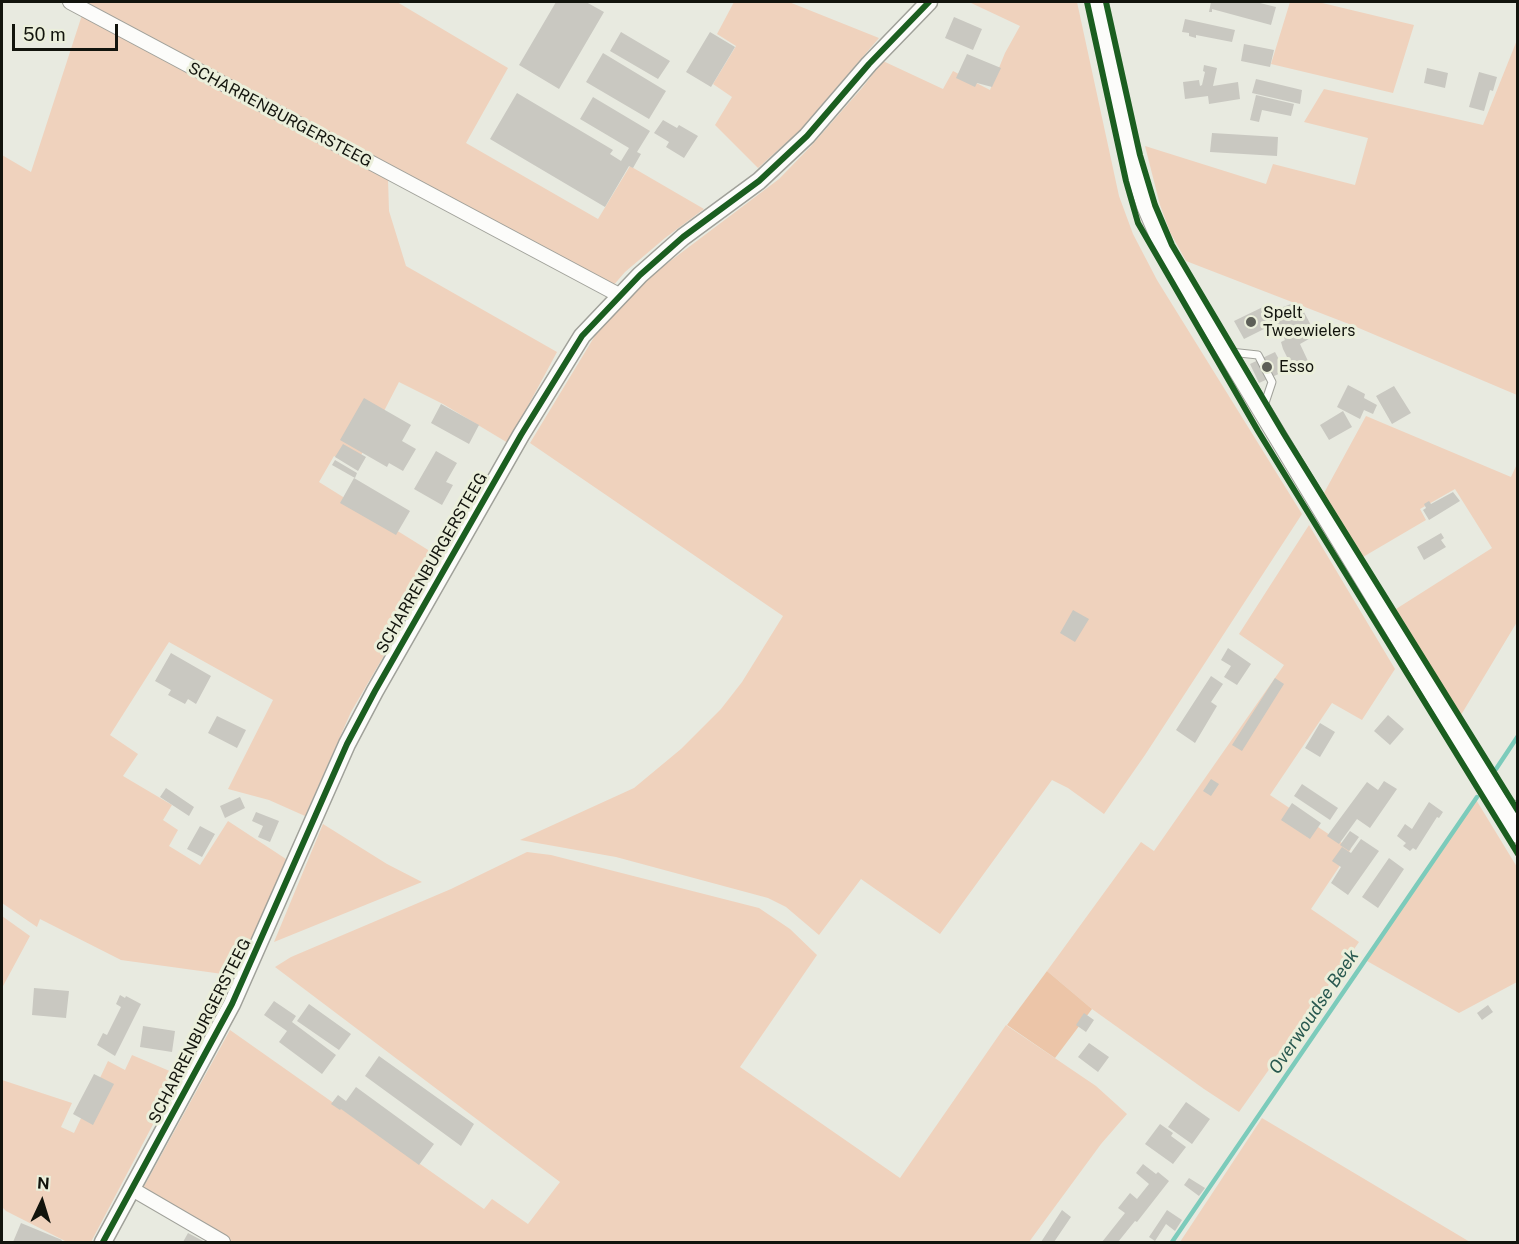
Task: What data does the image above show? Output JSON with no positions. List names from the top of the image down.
{
  "streets": {
    "street": ["SCHARRENBURGERSTEEG"]
  },
  "water": ["Overwoudse Beek"],
  "places": ["Spelt Tweewielers", "Esso"],
  "scale_bar": "50 m",
  "north": "top"
}
